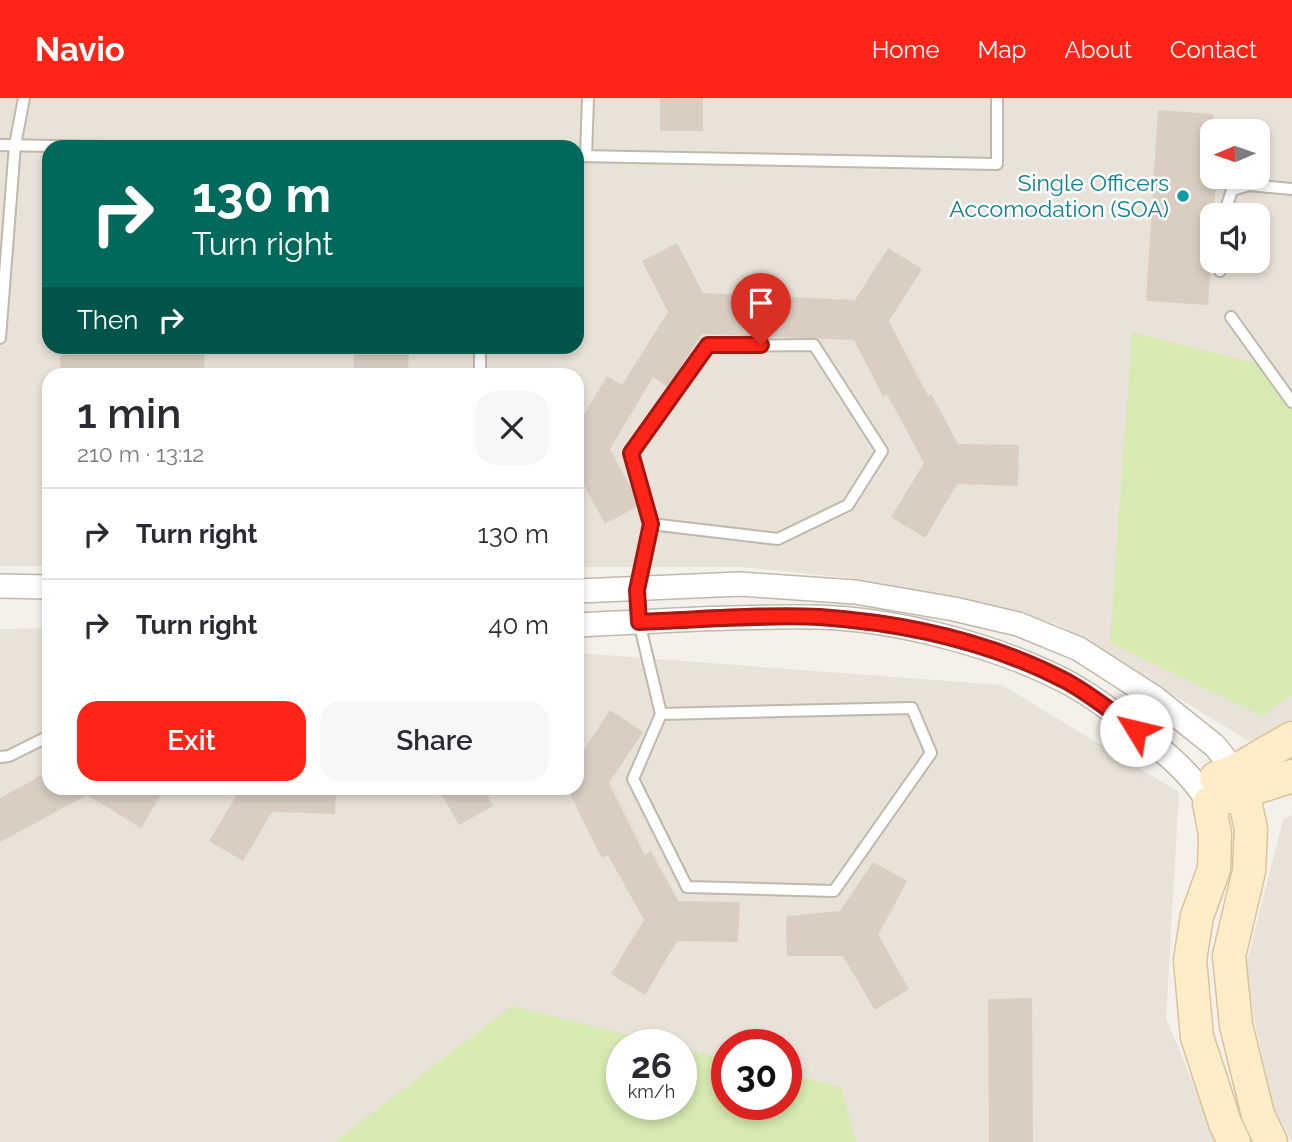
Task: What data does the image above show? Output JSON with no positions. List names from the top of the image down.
{
  "places": ["Single Officers Accomodation (SOA)"],
  "north": "left",
  "page": {
    "header": "Navio",
    "nav": [
      "Home",
      "Map",
      "About",
      "Contact"
    ],
    "turn": ["130 m", "Turn right"],
    "then": "Then",
    "heading": ["1 min", "210 m · 13:12"],
    "list": [
      {
        "name": "Turn right",
        "value": "130 m"
      },
      {
        "name": "Turn right",
        "value": "40 m"
      }
    ],
    "buttons": ["Exit", "Share"],
    "speed": "26 km/h",
    "limit": "30"
  }
}
